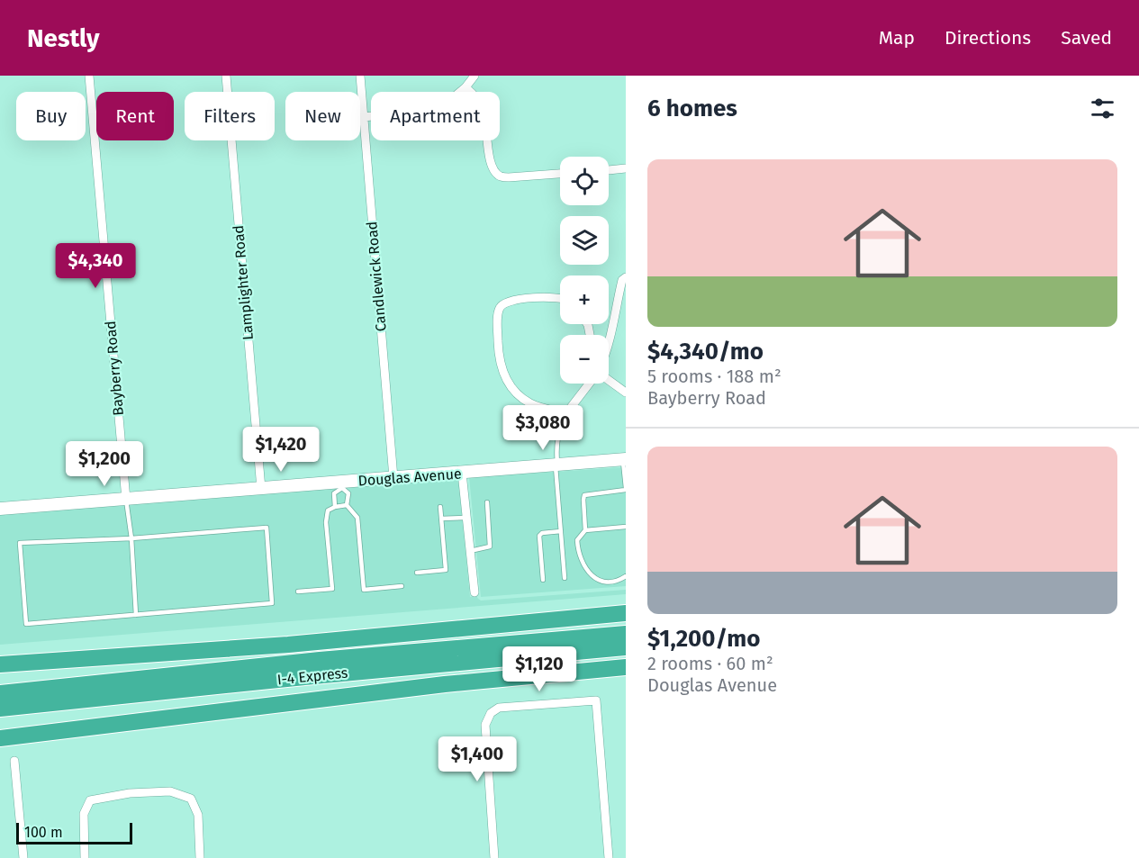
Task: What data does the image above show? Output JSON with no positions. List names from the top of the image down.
{
  "streets": {
    "highway": ["I-4 Express"],
    "main road": ["Douglas Avenue"],
    "street": ["Candlewick Road", "Lamplighter Road", "Bayberry Road"]
  },
  "crossings": [
    ["Candlewick Road", "Douglas Avenue"],
    ["Lamplighter Road", "Douglas Avenue"],
    ["Bayberry Road", "Douglas Avenue"]
  ],
  "scale_bar": "100 m",
  "page": {
    "header": "Nestly",
    "nav": ["Map", "Directions", "Saved"],
    "heading": "6 homes",
    "chip": [
      "Buy",
      "Rent",
      "Filters",
      "New",
      "Apartment"
    ],
    "list": [
      {
        "name": "$4,340/mo",
        "note": "5 rooms · 188 m² · Bayberry Road"
      },
      {
        "name": "$1,200/mo",
        "note": "2 rooms · 60 m² · Douglas Avenue"
      }
    ],
    "map_buttons": ["+", "−"],
    "price": [
      "$4,340",
      "$3,080",
      "$1,420",
      "$1,200",
      "$1,120",
      "$1,400"
    ],
    "scale": "100 m"
  }
}
